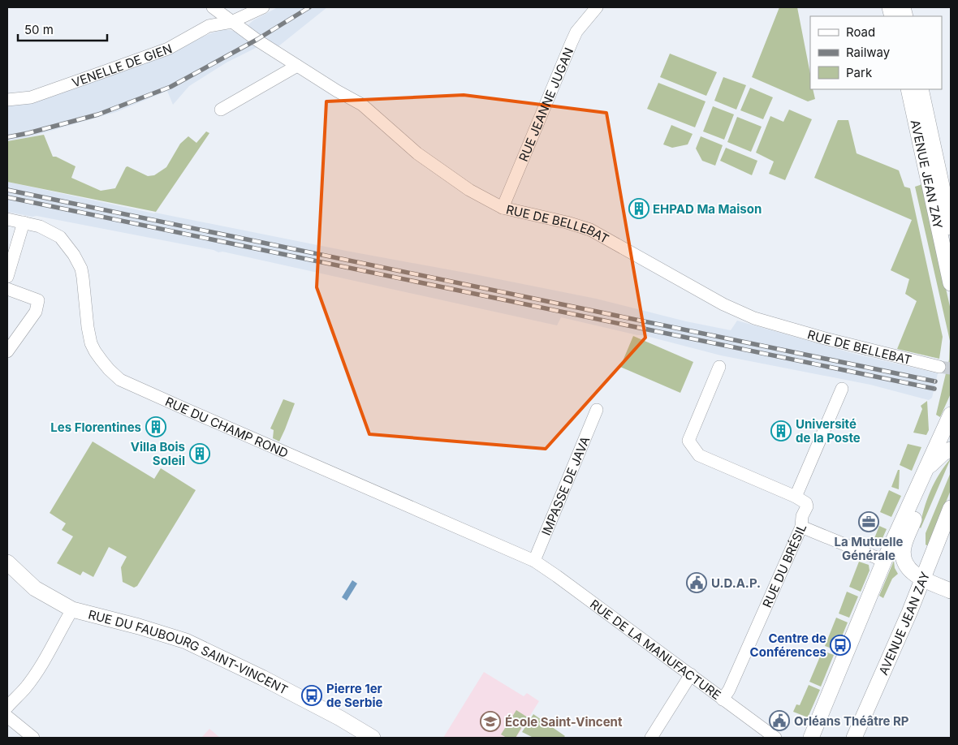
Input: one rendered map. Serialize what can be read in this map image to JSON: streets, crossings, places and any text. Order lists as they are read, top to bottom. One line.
{"streets":{"main road":["AVENUE JEAN ZAY","RUE DU FAUBOURG SAINT-VINCENT"],"street":["VENELLE DE GIEN","RUE JEANNE JUGAN","RUE DE BELLEBAT","RUE DU CHAMP ROND","IMPASSE DE JAVA","RUE DU BRÉSIL","RUE DE LA MANUFACTURE"]},"crossings":[["VENELLE DE GIEN","RUE DE BELLEBAT"],["RUE JEANNE JUGAN","RUE DE BELLEBAT"],["RUE DU CHAMP ROND","IMPASSE DE JAVA"],["RUE DU CHAMP ROND","RUE DE LA MANUFACTURE"],["IMPASSE DE JAVA","RUE DE LA MANUFACTURE"],["RUE DU BRÉSIL","RUE DE LA MANUFACTURE"]],"places":{"building":["EHPAD Ma Maison","Les Florentines","Université de la Poste","Villa Bois Soleil"],"office":["La Mutuelle Générale"],"public building":["U.D.A.P.","Orléans Théâtre RP"],"bus stop":["Centre de Conférences","Pierre 1er de Serbie"],"school or university":["École Saint-Vincent"]},"legend":["Road","Railway","Park"],"scale_bar":"50 m"}
